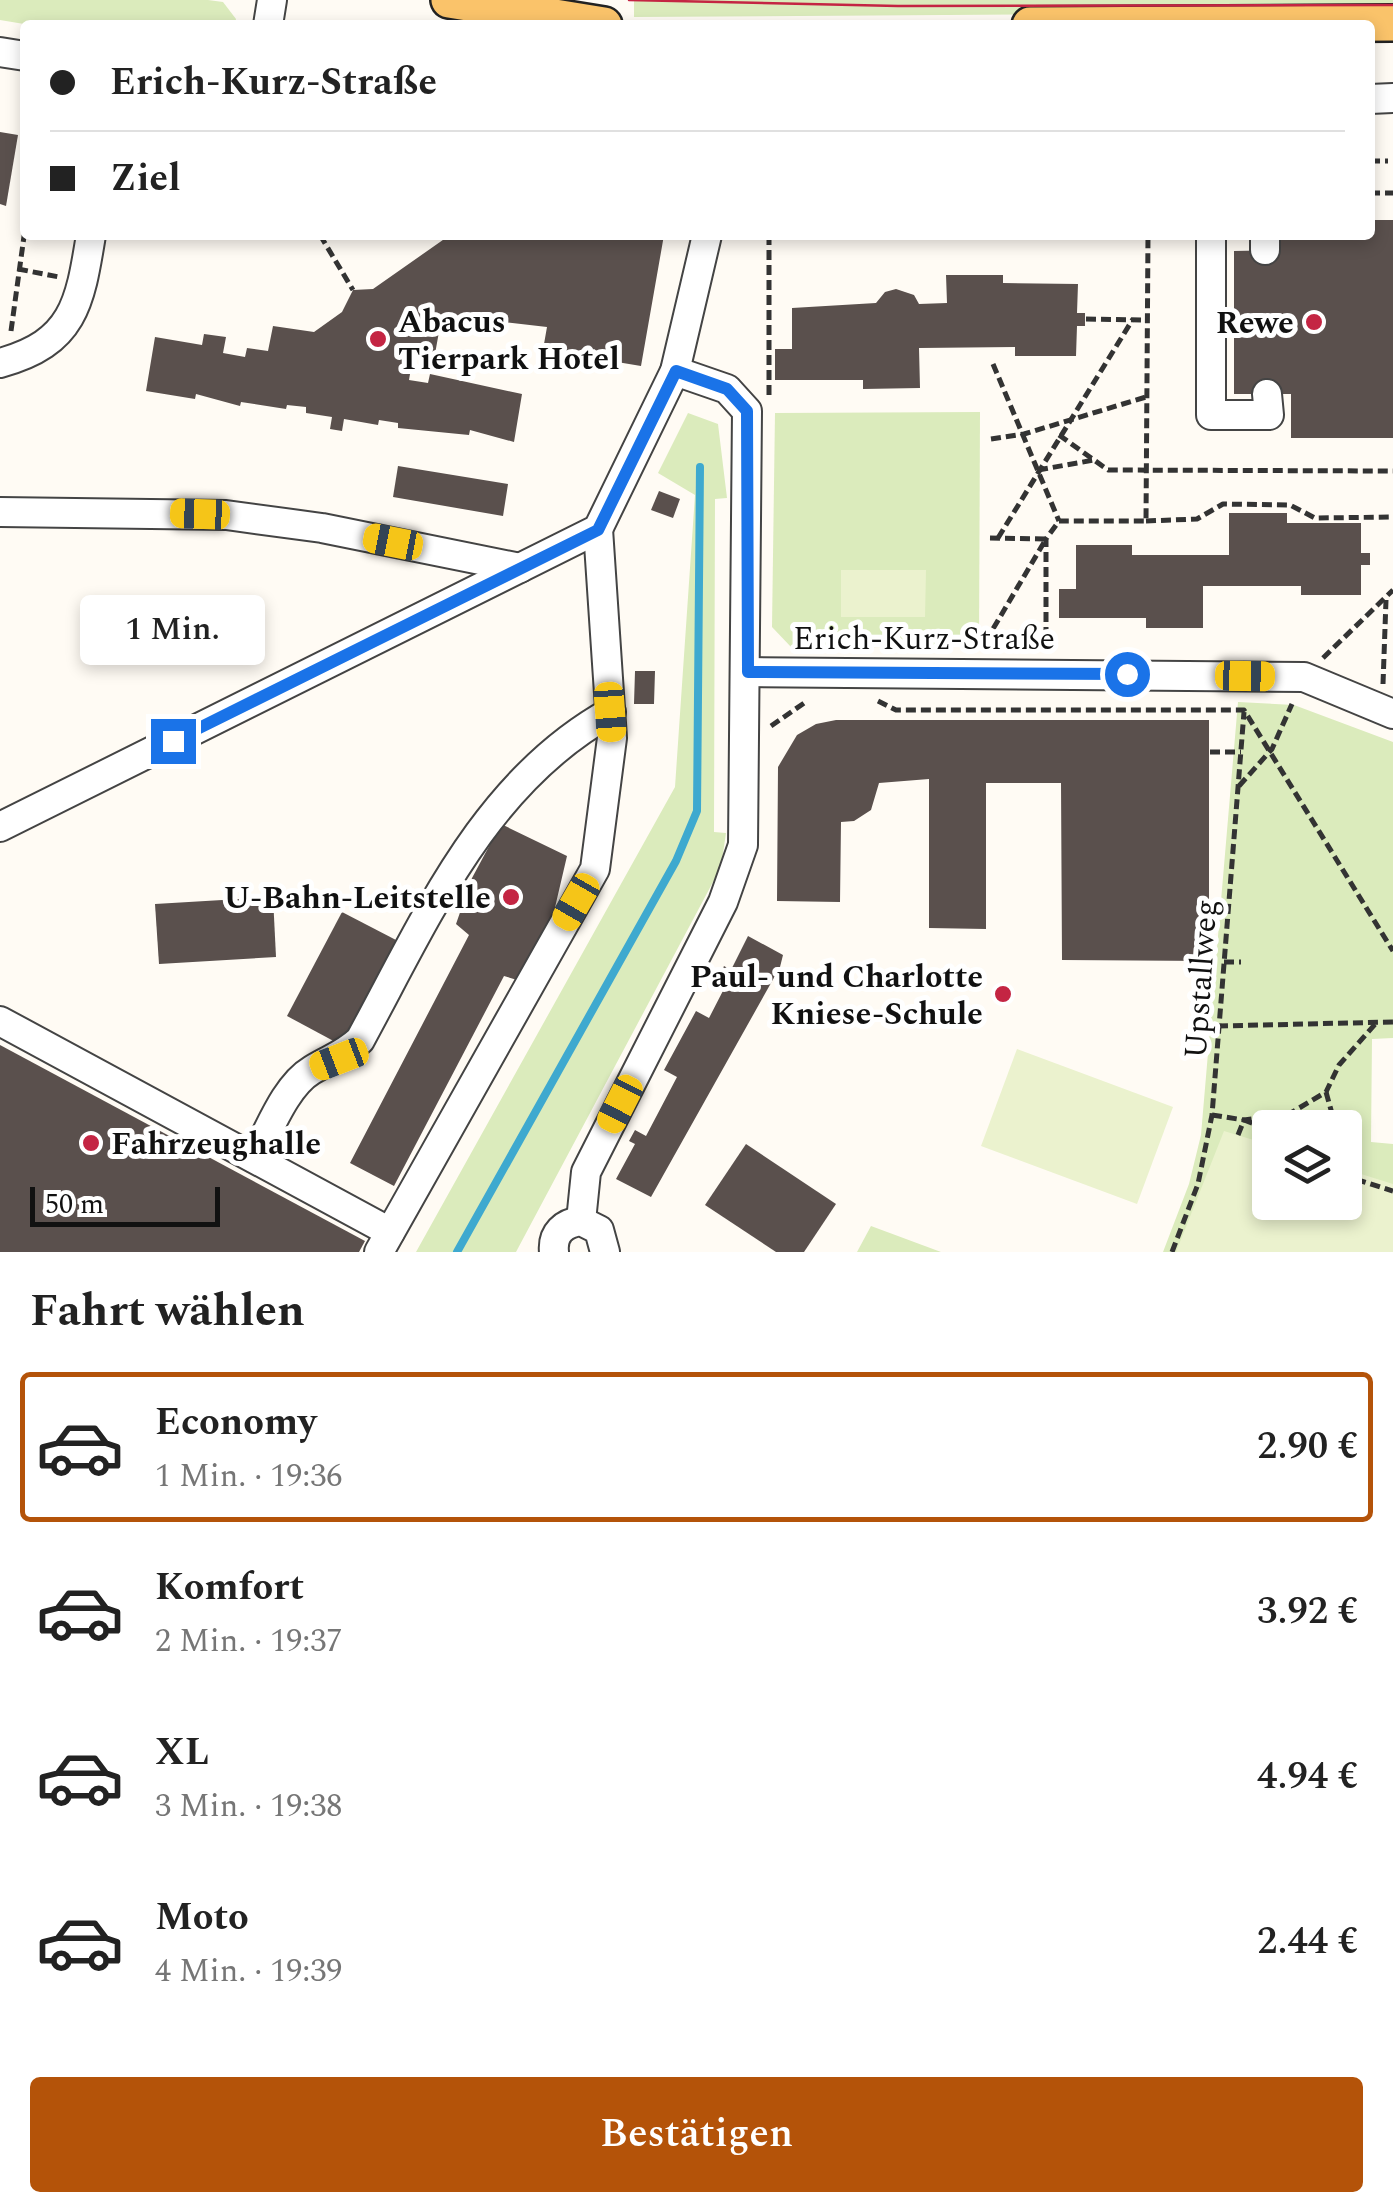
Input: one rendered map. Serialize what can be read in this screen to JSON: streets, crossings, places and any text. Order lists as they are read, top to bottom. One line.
{"streets":{"street":["Erich-Kurz-Straße"],"path":["Upstallweg"]},"places":["Rewe","Abacus Tierpark Hotel","U-Bahn-Leitstelle","Paul- und Charlotte Kniese-Schule","Fahrzeughalle"],"scale_bar":"50 m","page":{"banner":["Erich-Kurz-Straße","Ziel"],"bubble":"1 Min.","scale":"50 m","heading":"Fahrt wählen","list":[{"name":"Economy","note":"1 Min. · 19:36","value":"2.90 €"},{"name":"Komfort","note":"2 Min. · 19:37","value":"3.92 €"},{"name":"XL","note":"3 Min. · 19:38","value":"4.94 €"},{"name":"Moto","note":"4 Min. · 19:39","value":"2.44 €"}],"buttons":"Bestätigen"}}
